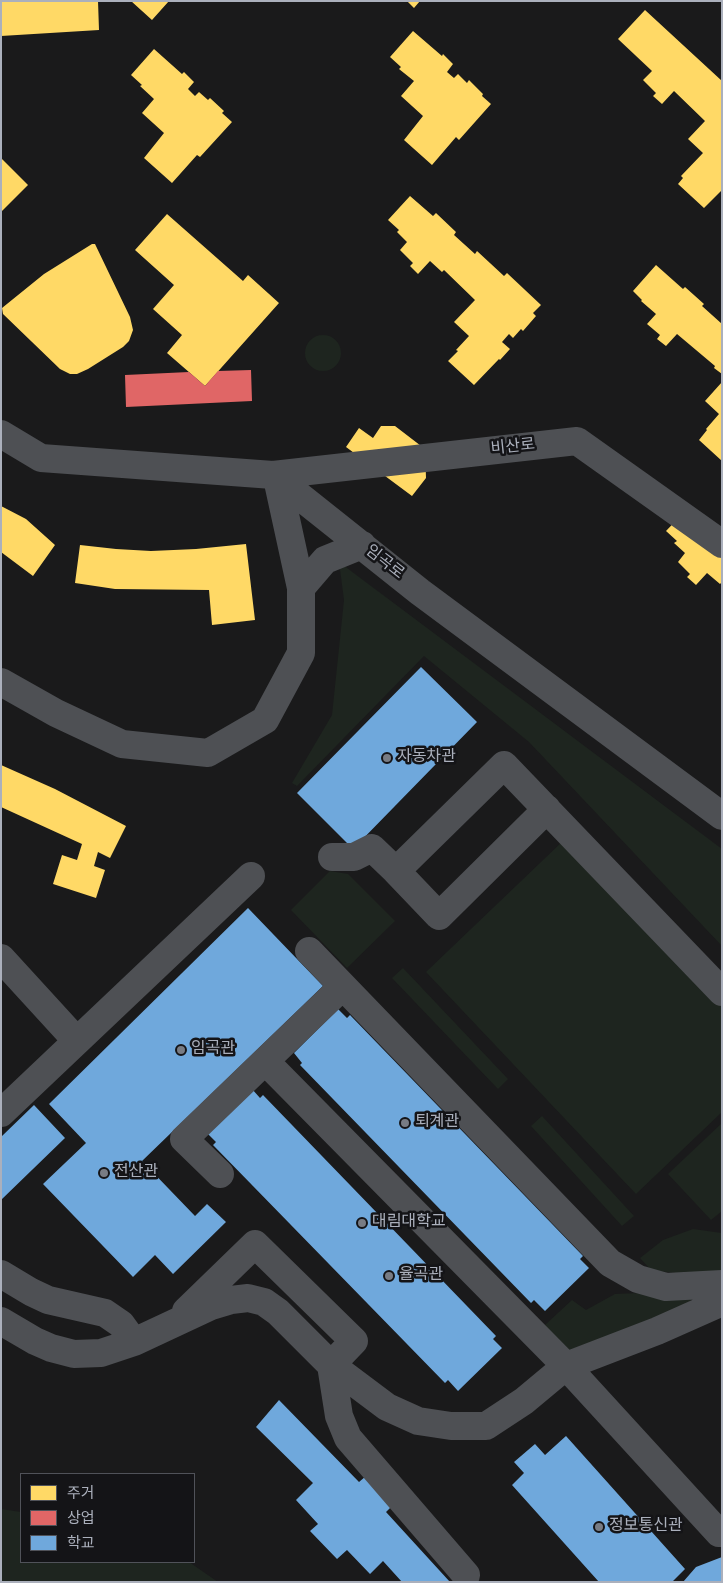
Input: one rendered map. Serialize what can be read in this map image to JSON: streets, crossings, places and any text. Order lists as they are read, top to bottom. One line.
{"streets":{"street":["비산로","임곡로"]},"crossings":[["비산로","임곡로"]],"places":["자동차관","임곡관","퇴계관","전산관","대림대학교","율곡관","정보통신관"],"legend":["주거","상업","학교"]}
